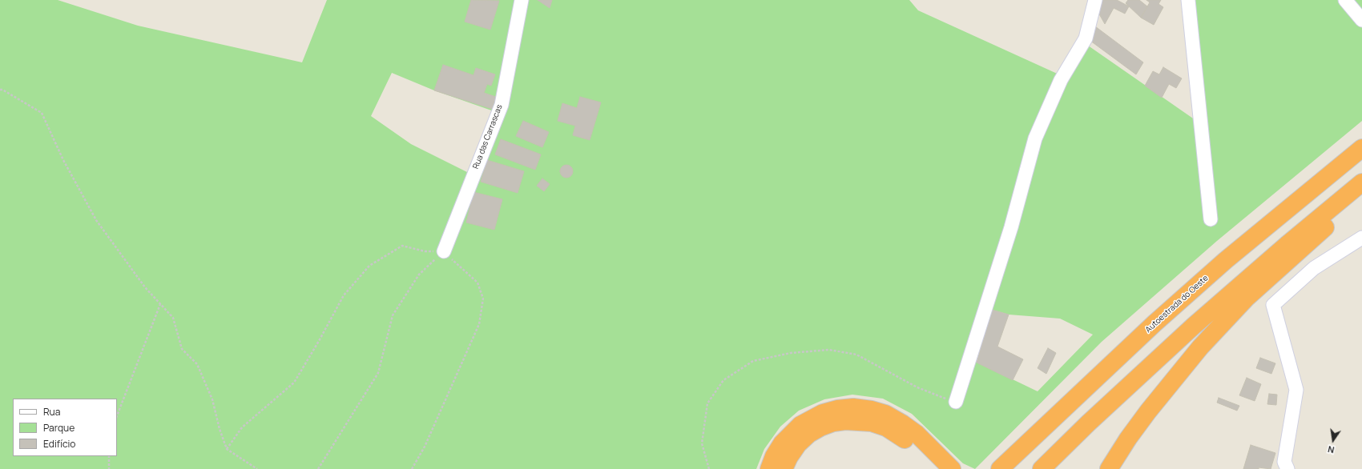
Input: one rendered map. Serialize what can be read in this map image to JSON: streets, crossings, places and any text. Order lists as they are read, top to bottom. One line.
{"streets":{"highway":["Autoestrada do Oeste"],"street":["Rua das Carrascas"]},"legend":["Rua","Parque","Edifício"],"north":"bottom"}
